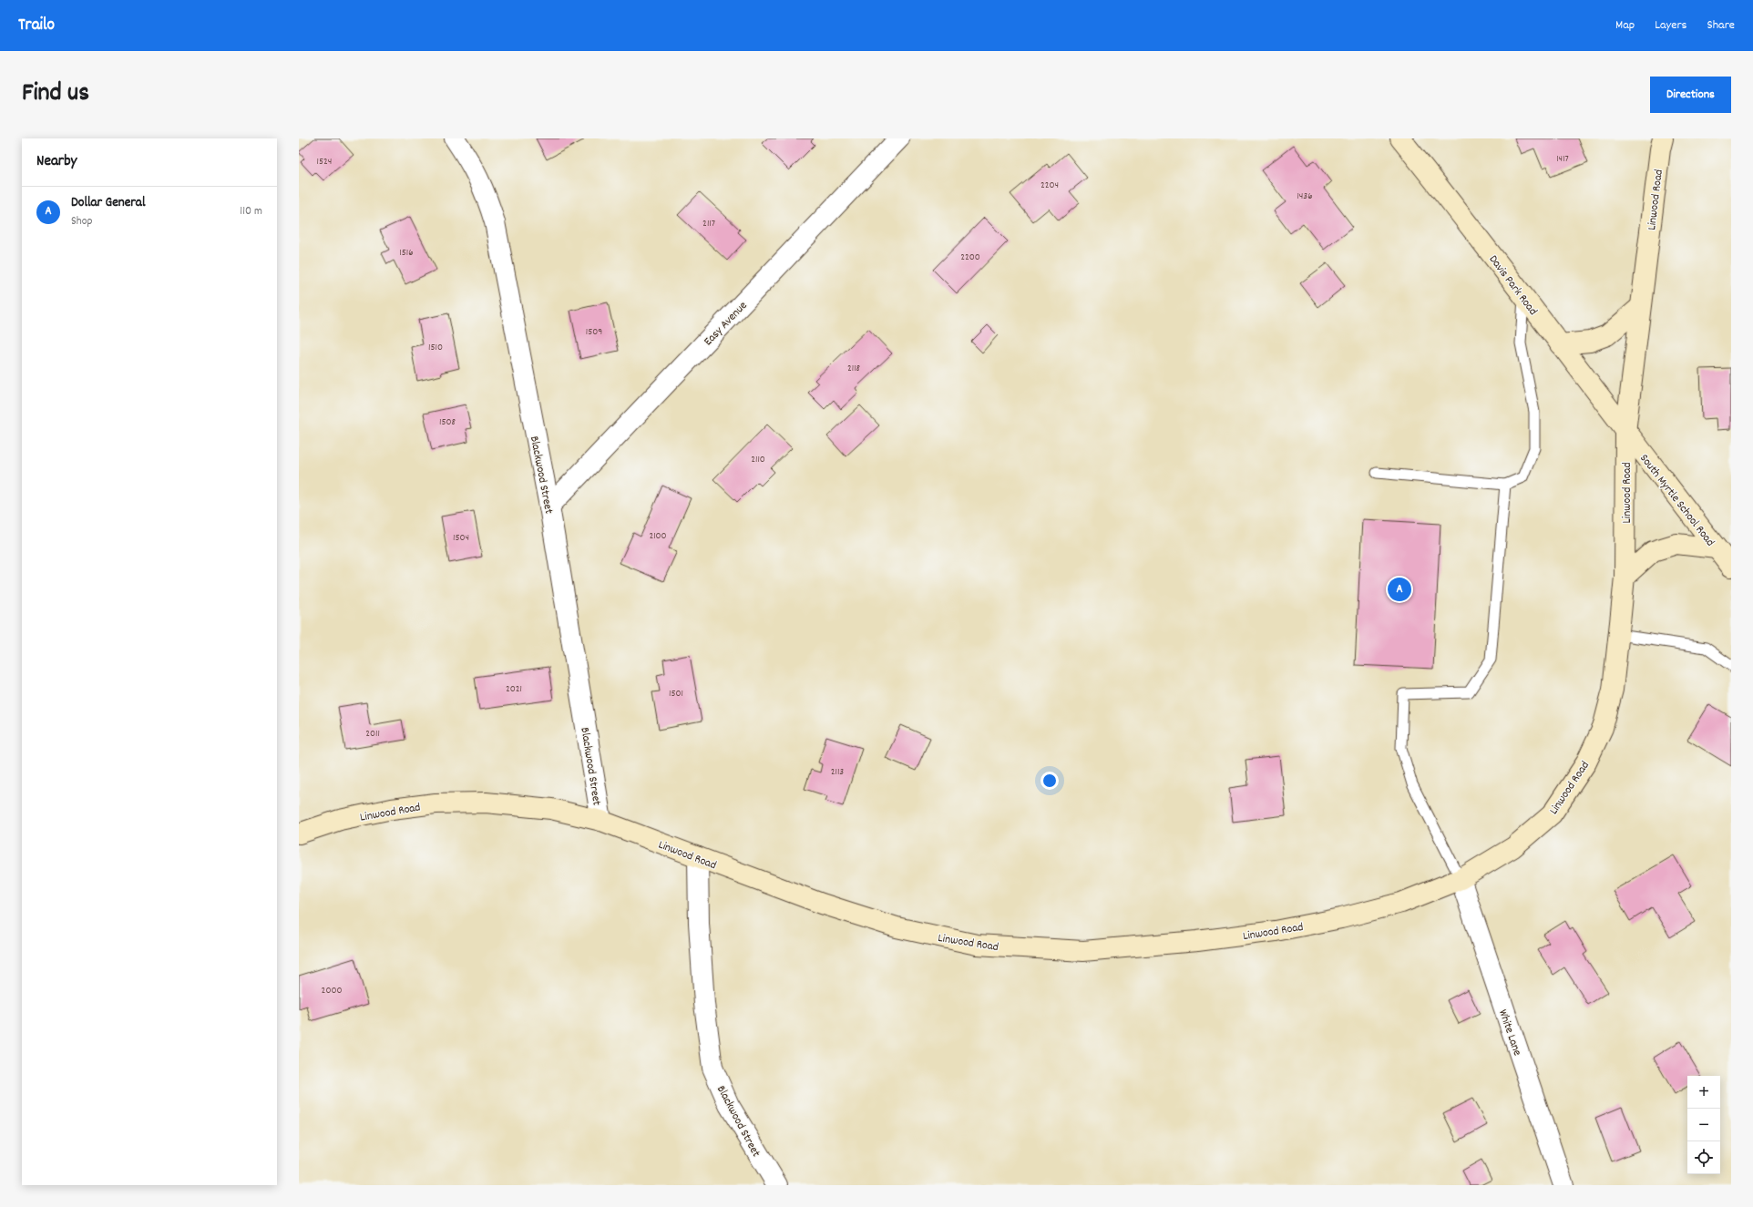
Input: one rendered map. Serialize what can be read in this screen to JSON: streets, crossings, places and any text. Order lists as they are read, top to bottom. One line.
{"streets":{"main road":["Linwood Road","Davis Park Road","South Myrtle School Road"],"street":["Easy Avenue","Blackwood Street","White Lane"]},"crossings":[["Linwood Road","Davis Park Road"],["Linwood Road","Blackwood Street"],["Linwood Road","South Myrtle School Road"],["Linwood Road","White Lane"],["Davis Park Road","South Myrtle School Road"],["Easy Avenue","Blackwood Street"]],"house_numbers":["1417","1524","2204","1436","2117","1516","2200","1509","1510","2118","1508","2110","2100","1504","2021","1501","2011","2113","2000"],"page":{"header":"Trailo","nav":["Map","Layers","Share"],"title":"Find us","buttons":"Directions","heading":"Nearby","list":[{"mark":"A","name":"Dollar General","note":"Shop","value":"110 m"}],"pins":"A","map_buttons":["+","−"]}}
